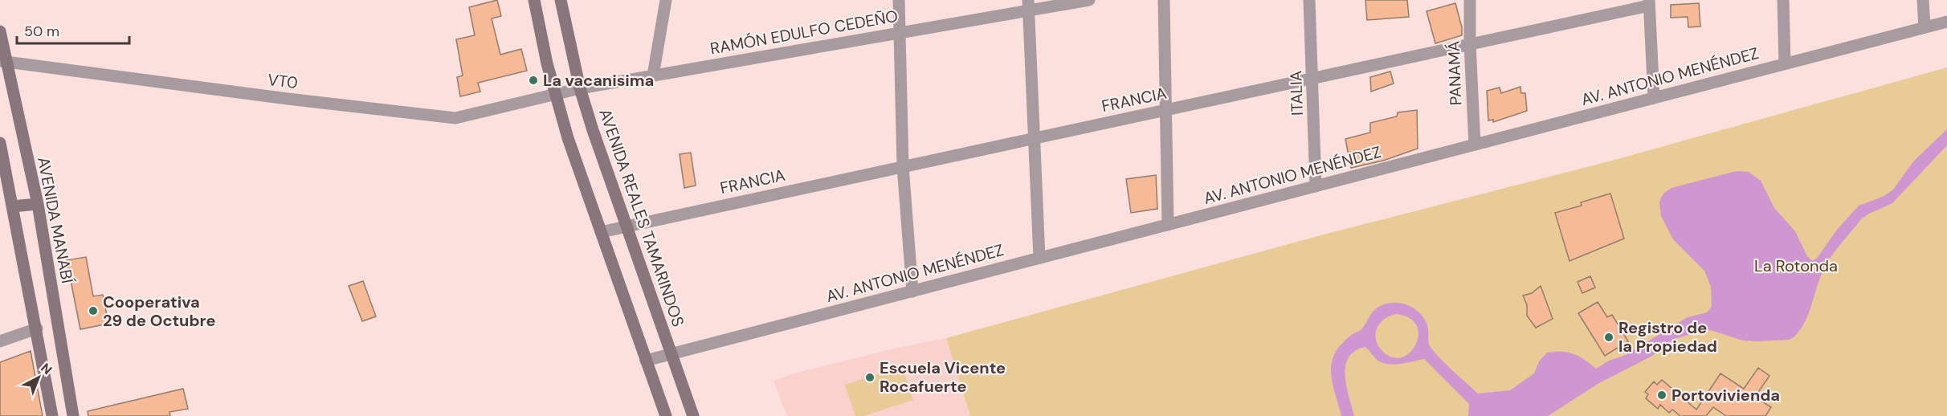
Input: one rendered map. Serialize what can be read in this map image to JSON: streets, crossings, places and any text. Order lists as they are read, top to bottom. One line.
{"streets":{"main road":["AVENIDA REALES TAMARINDOS","AVENIDA MANABÍ"],"street":["RAMÓN EDULFO CEDEÑO","PANAMÁ","AV. ANTONIO MENÉNDEZ","VT0","ITALIA","FRANCIA"]},"crossings":[["RAMÓN EDULFO CEDEÑO","VT0"],["RAMÓN EDULFO CEDEÑO","AVENIDA REALES TAMARINDOS"],["PANAMÁ","AV. ANTONIO MENÉNDEZ"],["PANAMÁ","FRANCIA"],["AV. ANTONIO MENÉNDEZ","ITALIA"],["AV. ANTONIO MENÉNDEZ","AVENIDA REALES TAMARINDOS"],["VT0","AVENIDA MANABÍ"],["ITALIA","FRANCIA"],["FRANCIA","AVENIDA REALES TAMARINDOS"]],"parks":["La Rotonda"],"places":["La vacanisima","Cooperativa 29 de Octubre","Registro de la Propiedad","Escuela Vicente Rocafuerte","Portovivienda"],"scale_bar":"50 m","north":"top right"}
